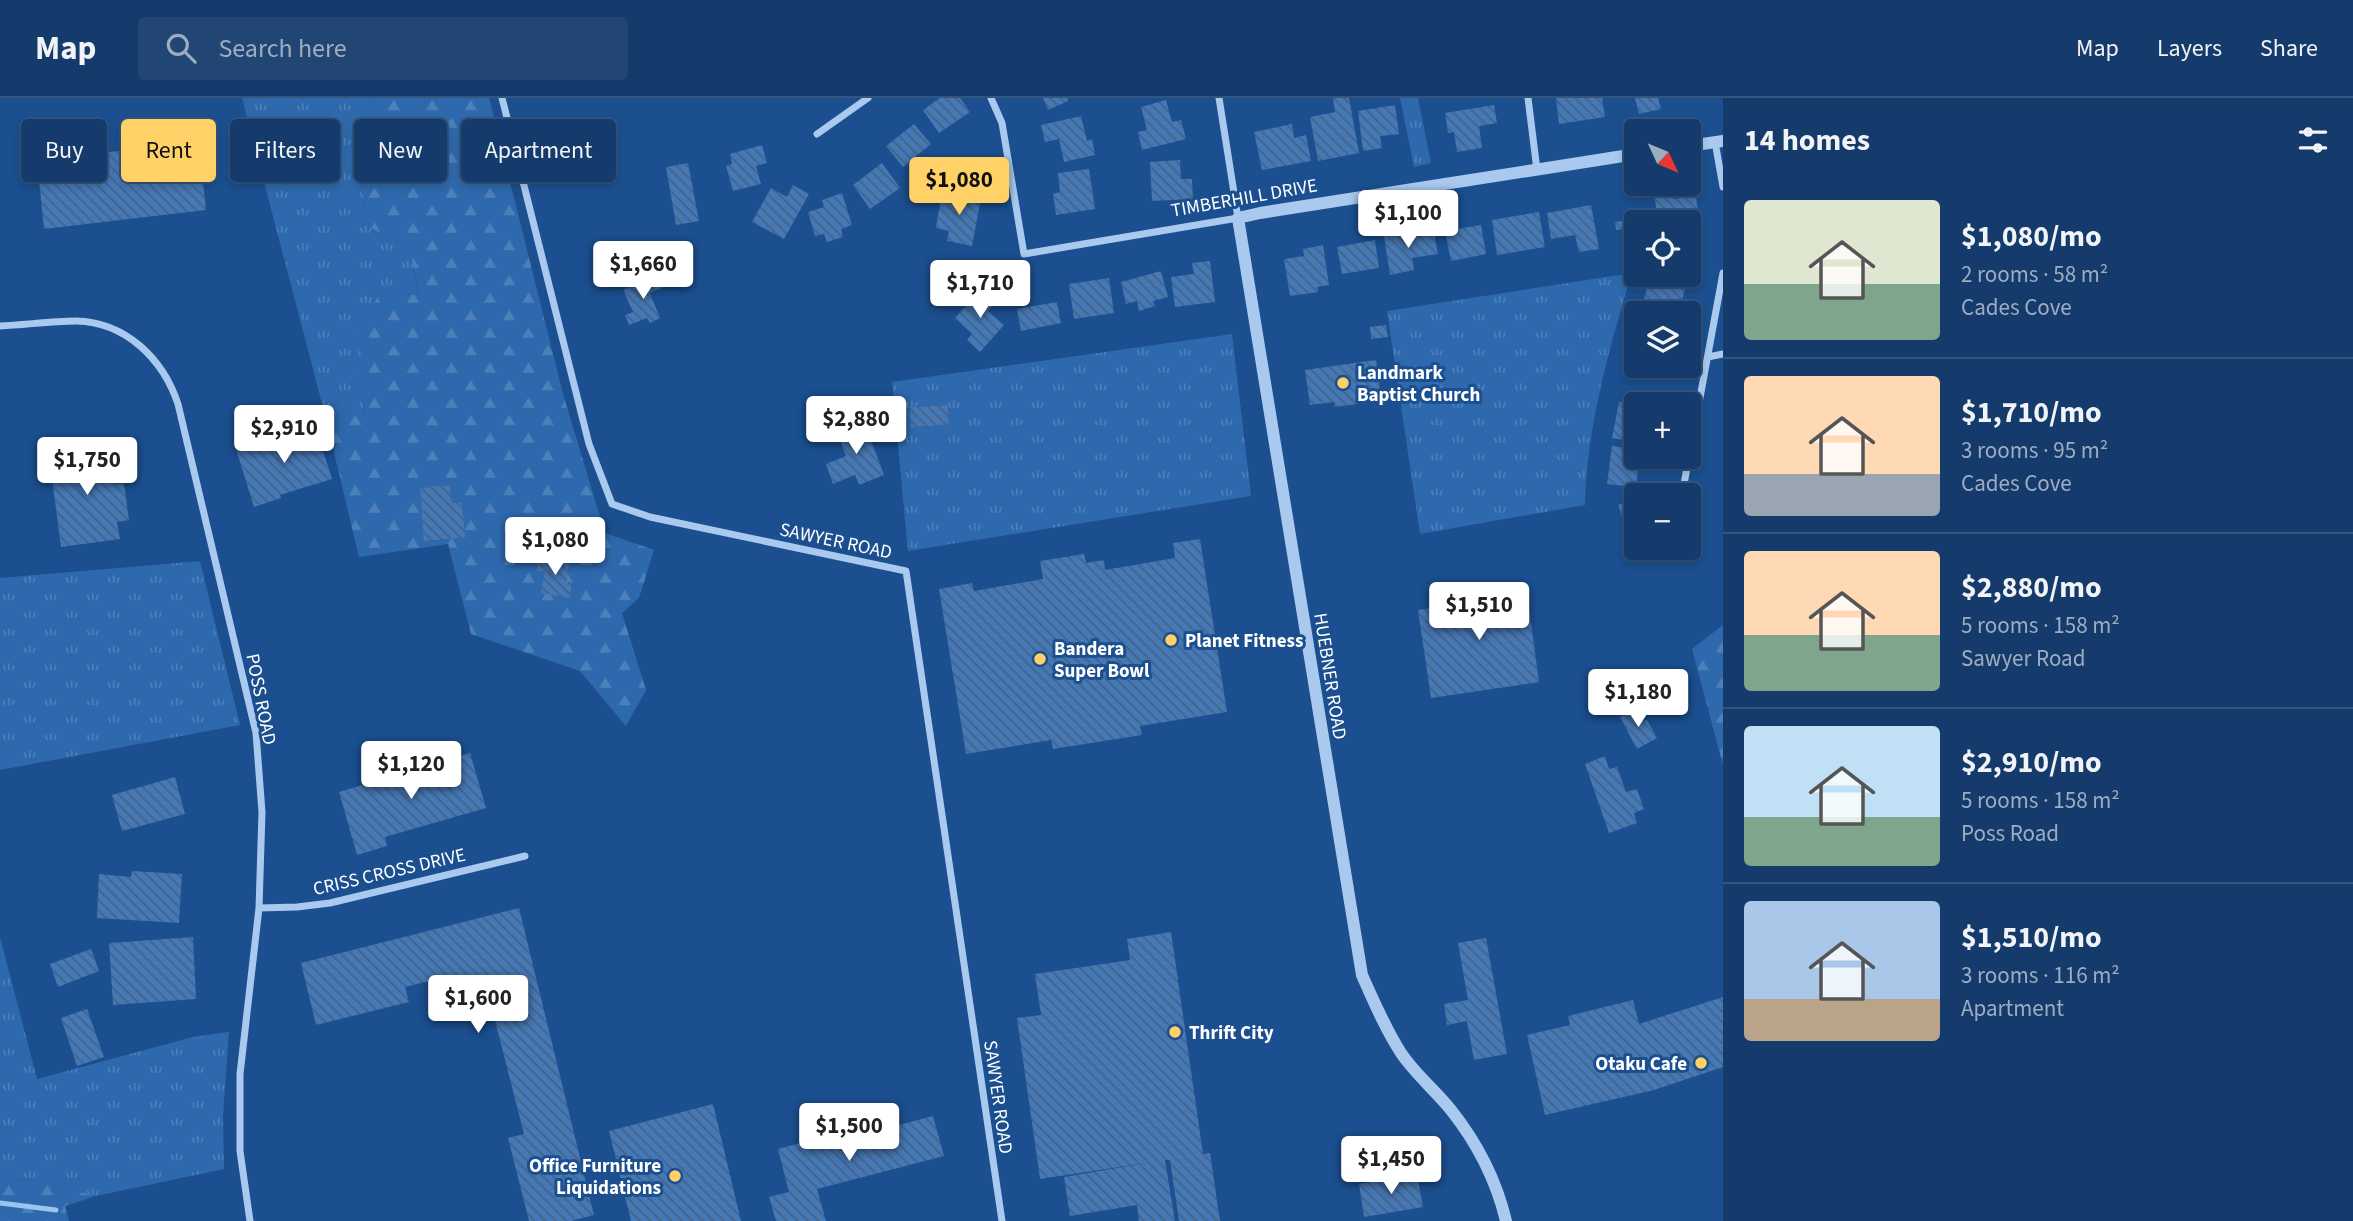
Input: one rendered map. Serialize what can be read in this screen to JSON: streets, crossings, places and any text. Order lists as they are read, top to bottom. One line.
{"streets":{"street":["TIMBERHILL DRIVE","SAWYER ROAD","HUEBNER ROAD","POSS ROAD","CRISS CROSS DRIVE"]},"crossings":[["TIMBERHILL DRIVE","HUEBNER ROAD"],["POSS ROAD","CRISS CROSS DRIVE"]],"places":["Landmark Baptist Church","Planet Fitness","Bandera Super Bowl","Thrift City","Otaku Cafe","Office Furniture Liquidations"],"north":"bottom right","page":{"header":"Map","search":"Search here","nav":["Map","Layers","Share"],"heading":"14 homes","map_buttons":["+","−"],"chip":["Buy","Rent","Filters","New","Apartment"],"price":["$1,080","$1,100","$1,660","$1,710","$2,880","$2,910","$1,750","$1,080","$1,510","$1,180","$1,120","$1,600","$1,500","$1,450"],"list":[{"name":"$1,080/mo","note":"2 rooms · 58 m² · Cades Cove"},{"name":"$1,710/mo","note":"3 rooms · 95 m² · Cades Cove"},{"name":"$2,880/mo","note":"5 rooms · 158 m² · Sawyer Road"},{"name":"$2,910/mo","note":"5 rooms · 158 m² · Poss Road"},{"name":"$1,510/mo","note":"3 rooms · 116 m² · Apartment"}]}}
